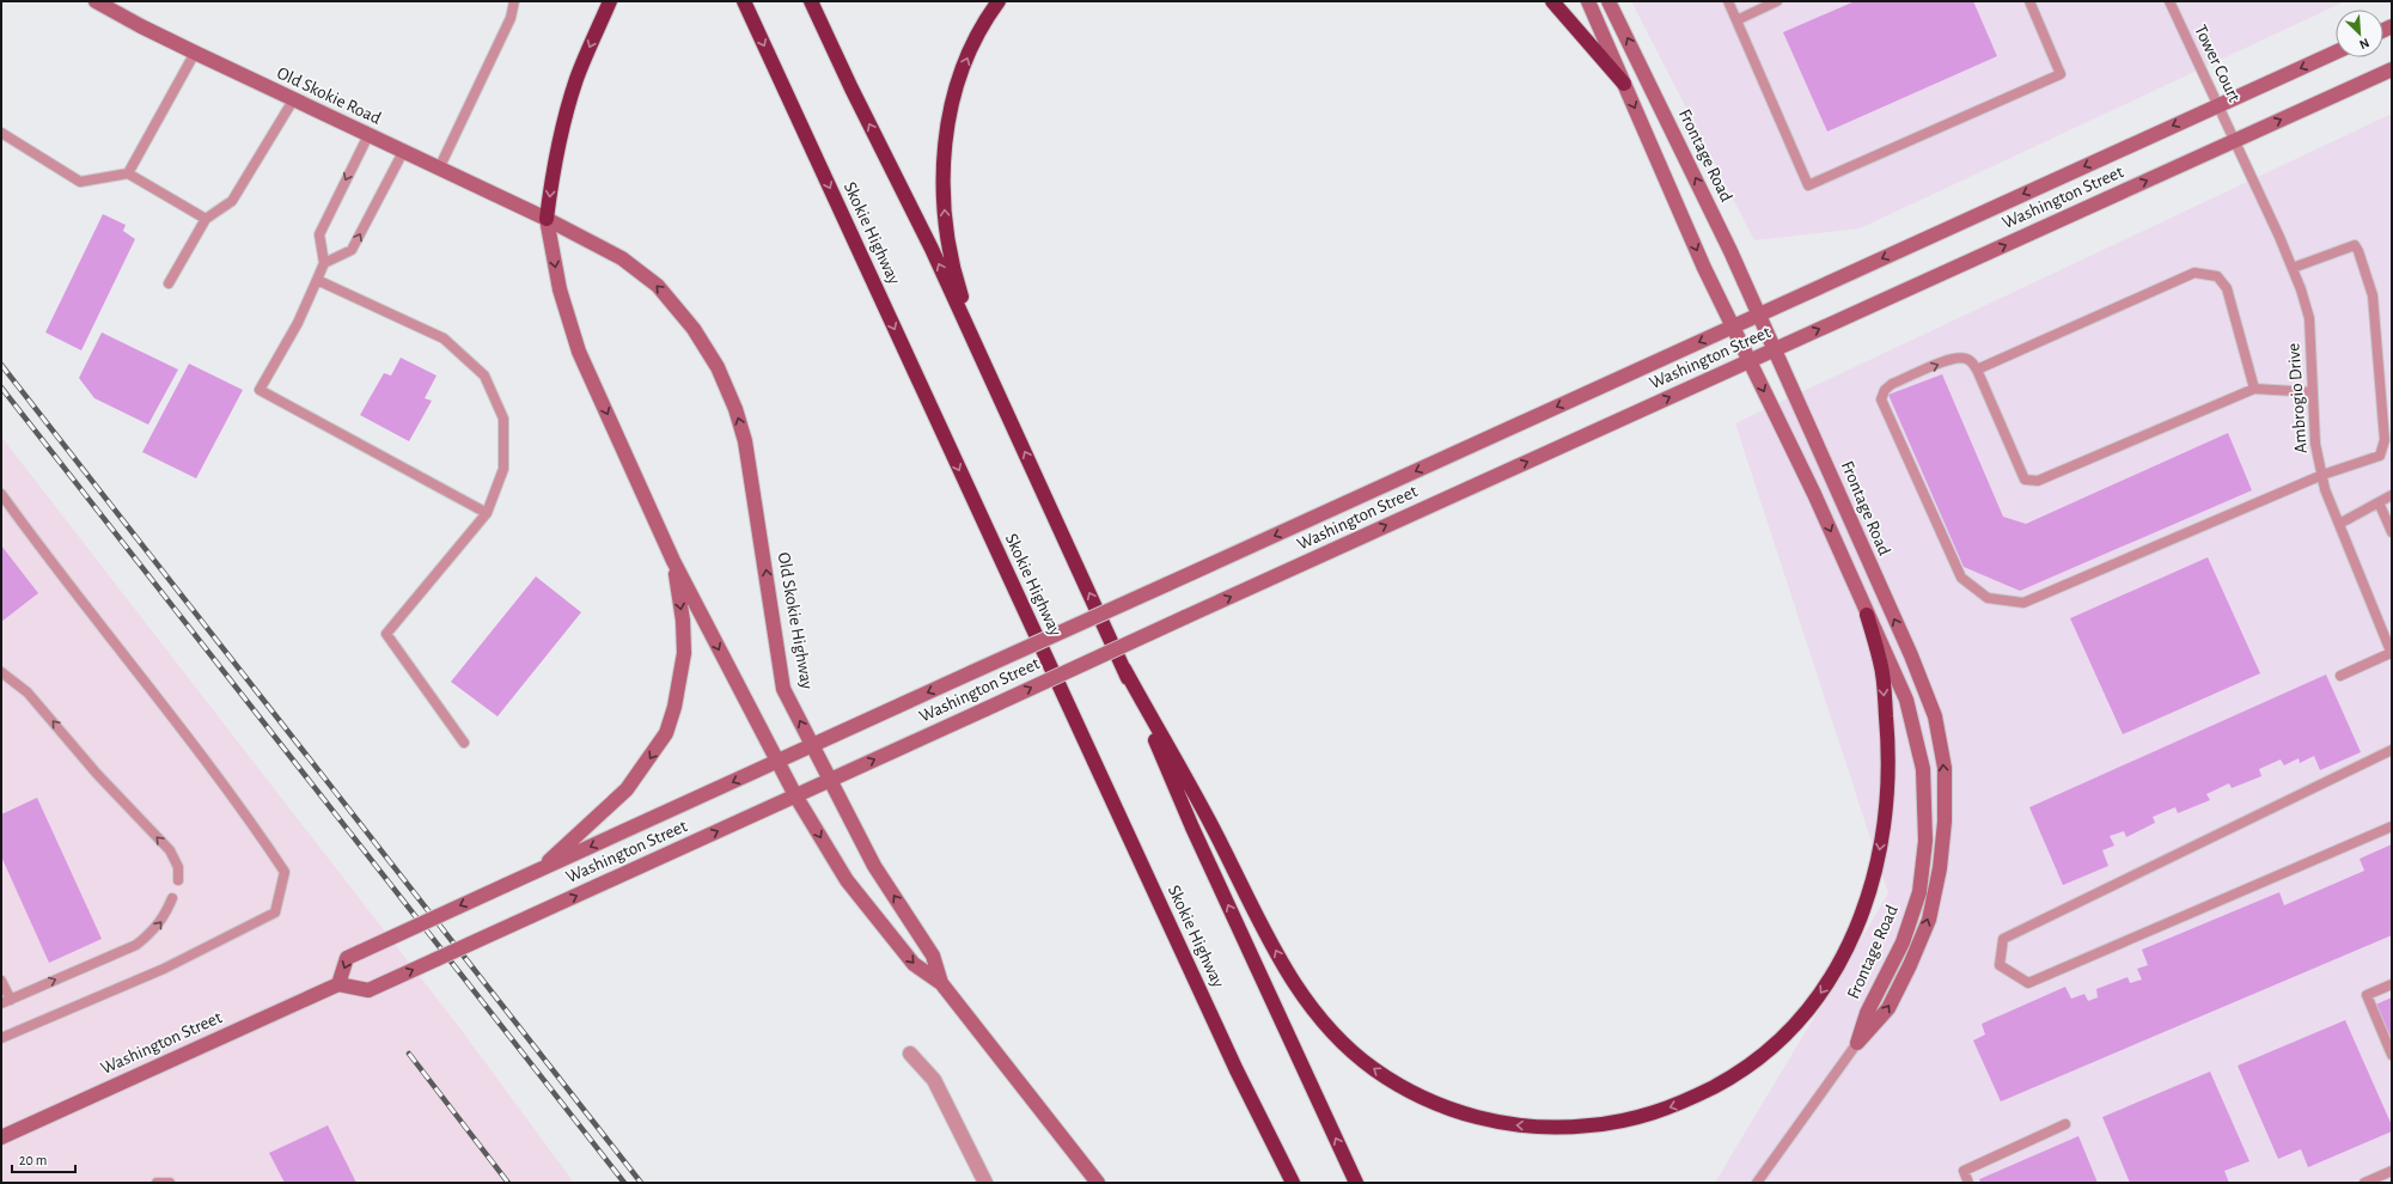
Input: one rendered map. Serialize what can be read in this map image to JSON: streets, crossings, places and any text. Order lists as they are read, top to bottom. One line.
{"streets":{"highway":["Skokie Highway"],"main road":["Old Skokie Road","Frontage Road","Washington Street","Old Skokie Highway"],"lane":["Tower Court","Ambrogio Drive"]},"crossings":[["Tower Court","Washington Street"],["Tower Court","Ambrogio Drive"],["Old Skokie Road","Old Skokie Highway"],["Frontage Road","Washington Street"],["Washington Street","Ambrogio Drive"],["Washington Street","Old Skokie Highway"]],"scale_bar":"20 m","north":"bottom right"}
